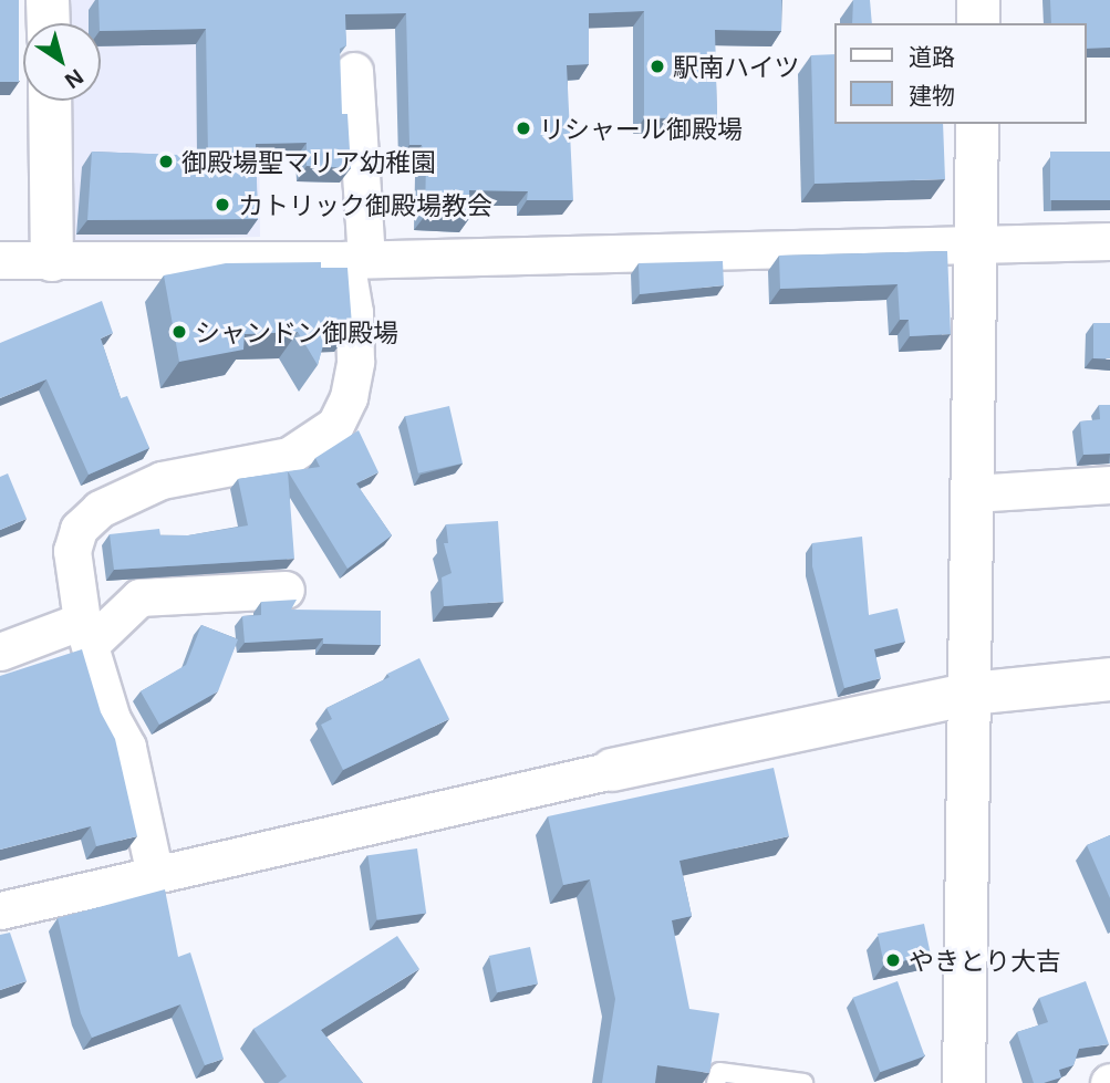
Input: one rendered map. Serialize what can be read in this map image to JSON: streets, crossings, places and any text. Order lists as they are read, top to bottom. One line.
{"places":["駅南ハイツ","リシャール御殿場","御殿場聖マリア幼稚園","カトリック御殿場教会","シャンドン御殿場","やきとり大吉"],"legend":["道路","建物"],"north":"bottom right"}
